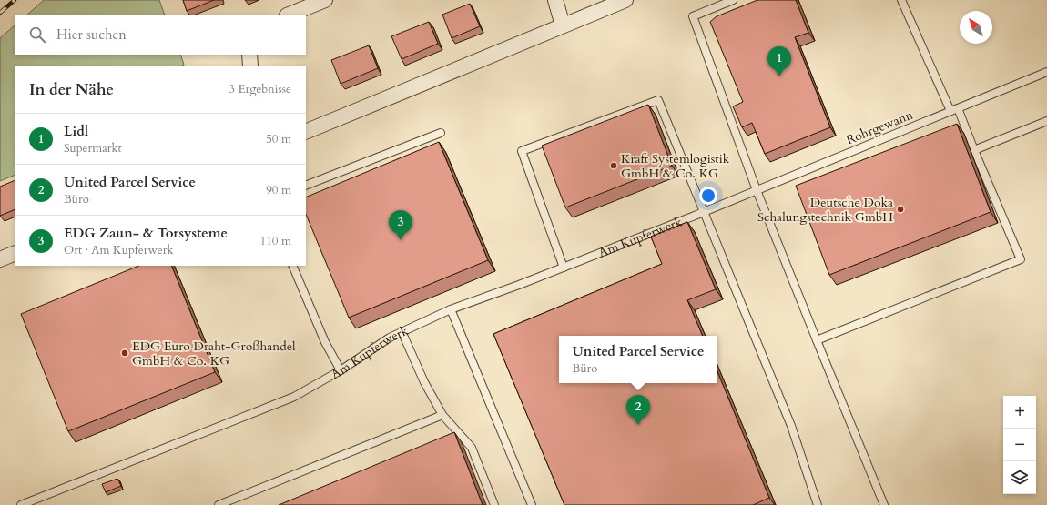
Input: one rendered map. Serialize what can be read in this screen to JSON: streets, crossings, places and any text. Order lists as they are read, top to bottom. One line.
{"streets":{"lane":["Rohrgewann","Am Kupferwerk"]},"crossings":[["Rohrgewann","Am Kupferwerk"]],"places":["Kraft Systemlogistik GmbH & Co. KG","Deutsche Doka Schalungstechnik GmbH","EDG Euro Draht-Großhandel GmbH & Co. KG"],"north":"top left","page":{"search":"Hier suchen","pins":["1","3","2"],"heading":["In der Nähe","3 Ergebnisse"],"list":[{"mark":"1","name":"Lidl","note":"Supermarkt","value":"50 m"},{"mark":"2","name":"United Parcel Service","note":"Büro","value":"90 m"},{"mark":"3","name":"EDG Zaun- & Torsysteme","note":"Ort · Am Kupferwerk","value":"110 m"}],"popup":["United Parcel Service","Büro"],"map_buttons":["+","−"]}}
